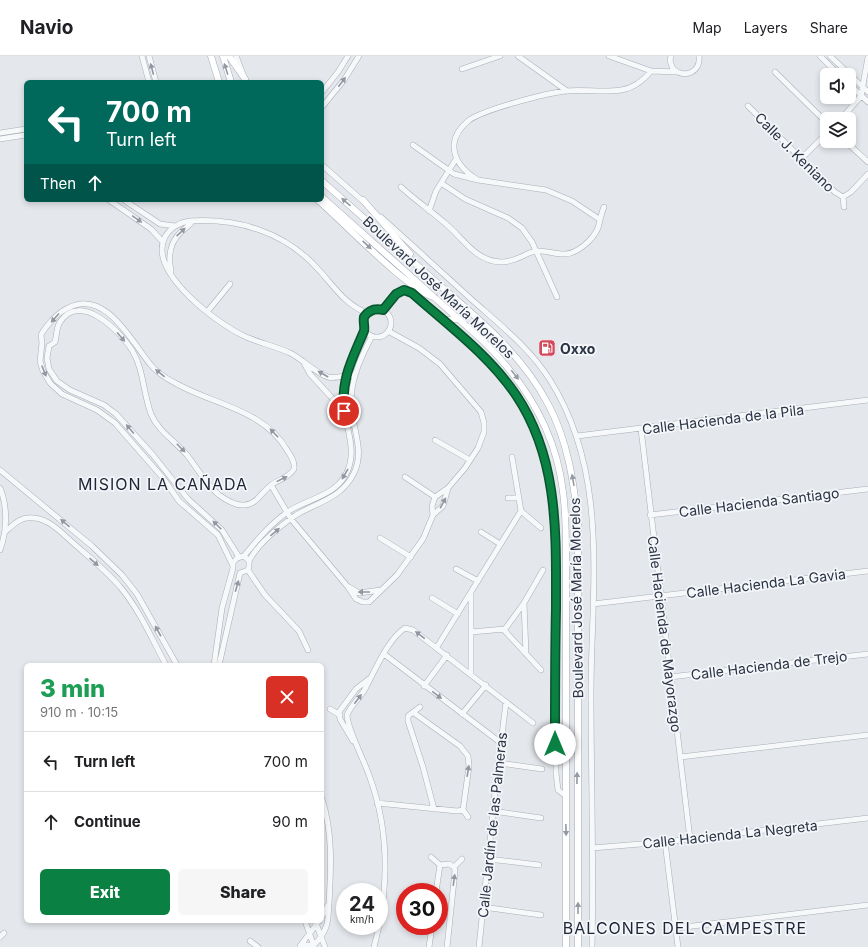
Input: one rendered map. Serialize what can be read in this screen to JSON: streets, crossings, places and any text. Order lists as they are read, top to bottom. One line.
{"streets":{"main road":["Boulevard José María Morelos"],"street":["Calle J. Keniano","Calle Hacienda de la Pila","Calle Hacienda Santiago","Calle Hacienda La Gavia","Calle Hacienda de Mayorazgo","Calle Hacienda de Trejo","Calle Jardín de las Palmeras","Calle Hacienda La Negreta"]},"crossings":[["Calle Hacienda de la Pila","Calle Hacienda de Mayorazgo"],["Calle Hacienda Santiago","Calle Hacienda de Mayorazgo"],["Calle Hacienda La Gavia","Calle Hacienda de Mayorazgo"],["Calle Hacienda de Mayorazgo","Calle Hacienda de Trejo"],["Calle Hacienda de Mayorazgo","Calle Hacienda La Negreta"]],"districts":["MISION LA CAÑADA","BALCONES DEL CAMPESTRE"],"places":{"fuel station":["Oxxo"]},"page":{"header":"Navio","nav":["Map","Layers","Share"],"turn":["700 m","Turn left"],"then":"Then","heading":["3 min","910 m · 10:15"],"list":[{"name":"Turn left","value":"700 m"},{"name":"Continue","value":"90 m"}],"buttons":["Exit","Share"],"speed":"24 km/h","limit":"30"}}
